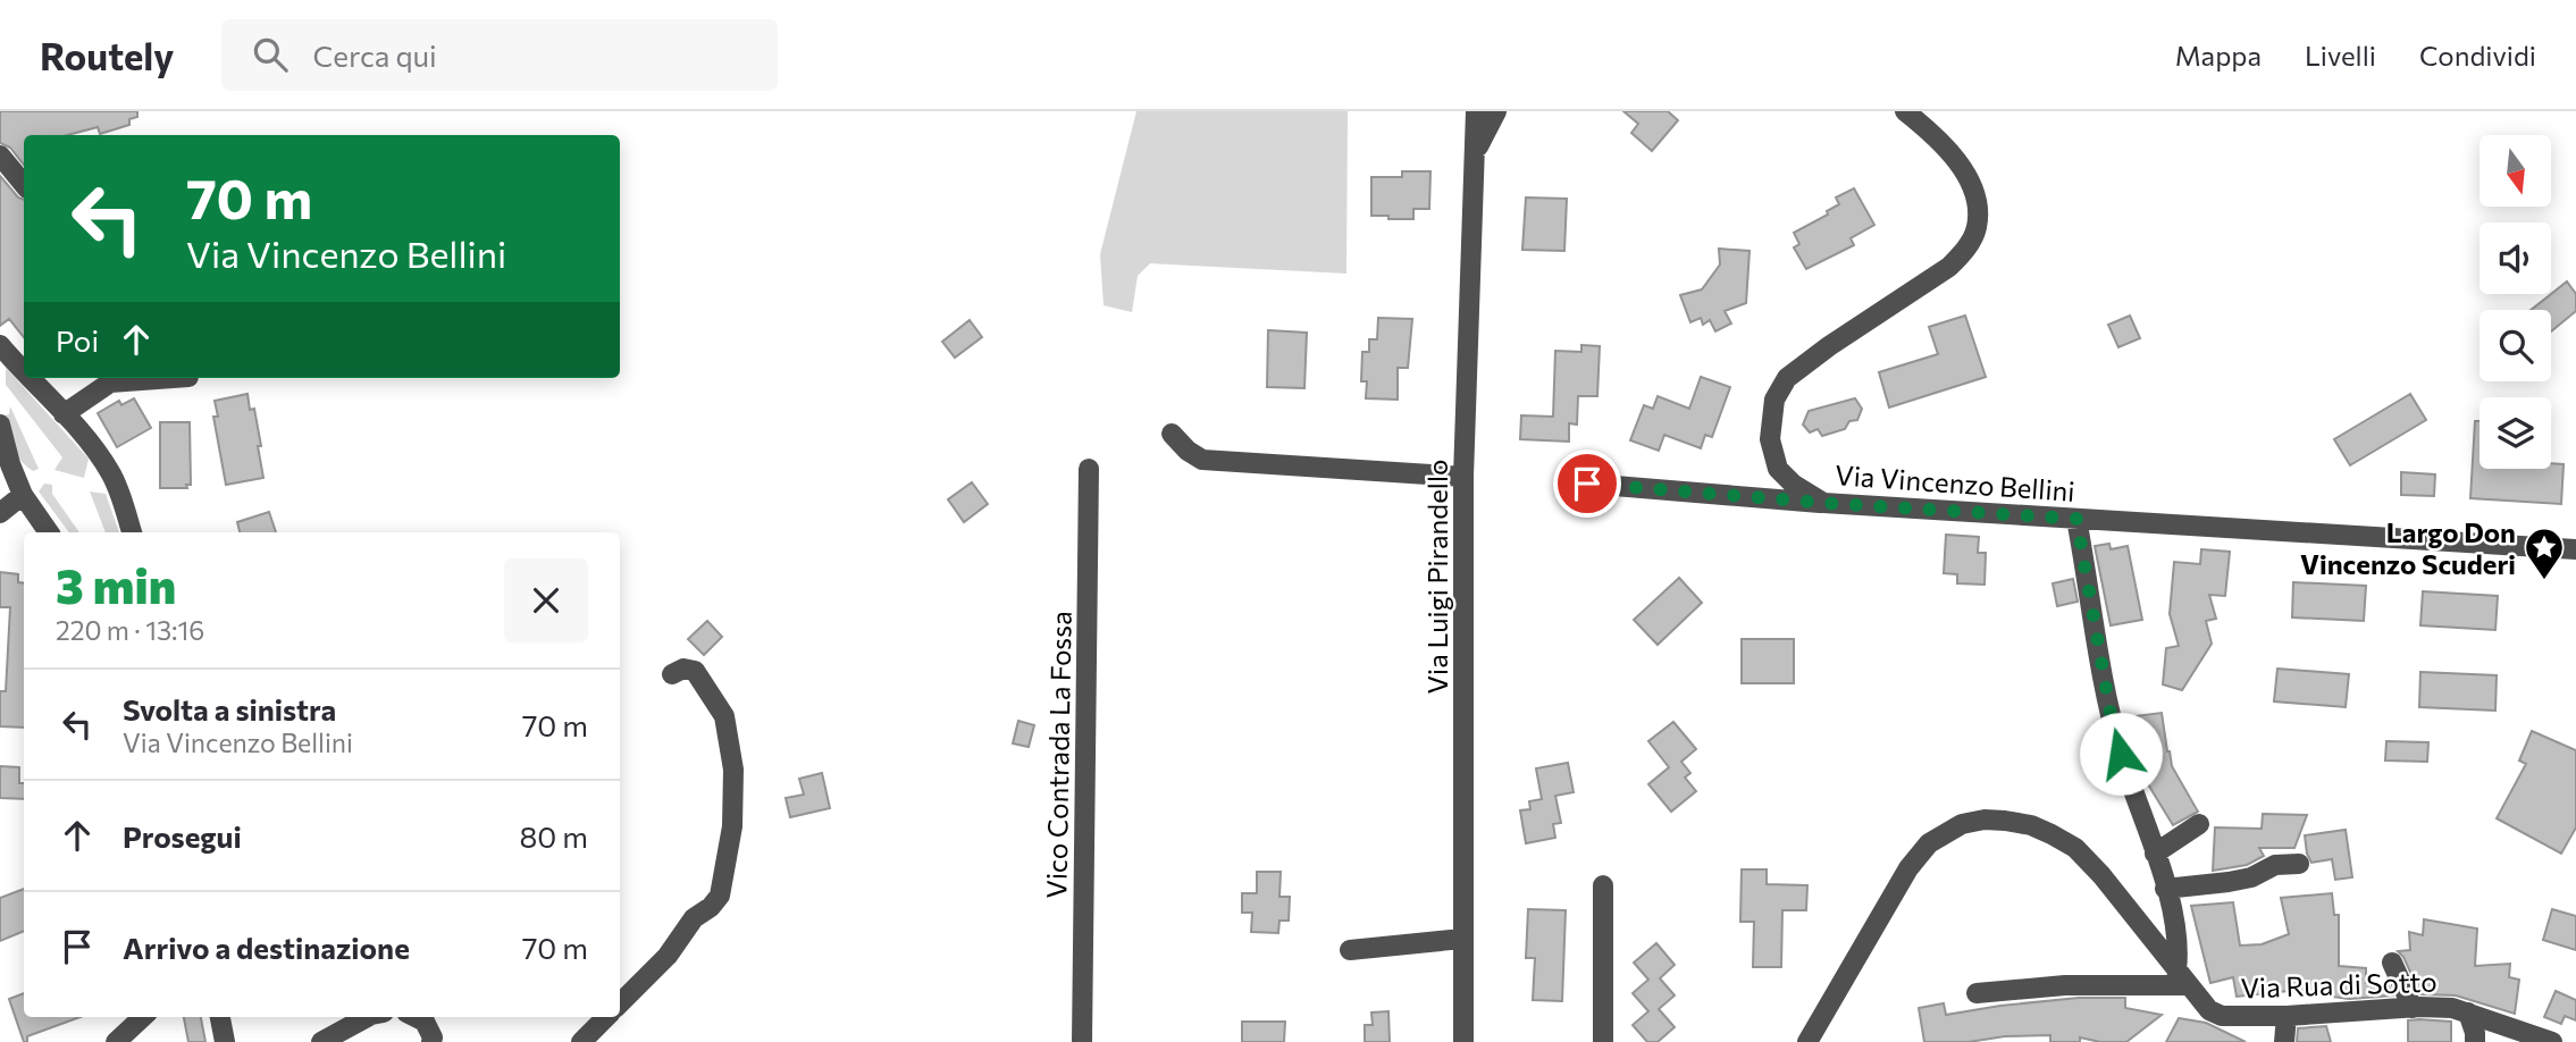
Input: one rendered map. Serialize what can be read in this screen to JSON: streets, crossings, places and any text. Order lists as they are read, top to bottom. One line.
{"streets":{"street":["Via Vincenzo Bellini","Via Luigi Pirandello","Vico Contrada La Fossa","Via Rua di Sotto"]},"places":{"place":["Largo Don Vincenzo Scuderi"]},"north":"bottom","page":{"header":"Routely","search":"Cerca qui","nav":["Mappa","Livelli","Condividi"],"turn":["70 m","Via Vincenzo Bellini"],"then":"Poi","heading":["3 min","220 m · 13:16"],"list":[{"name":"Svolta a sinistra","note":"Via Vincenzo Bellini","value":"70 m"},{"name":"Prosegui","value":"80 m"},{"name":"Arrivo a destinazione","value":"70 m"}]}}
